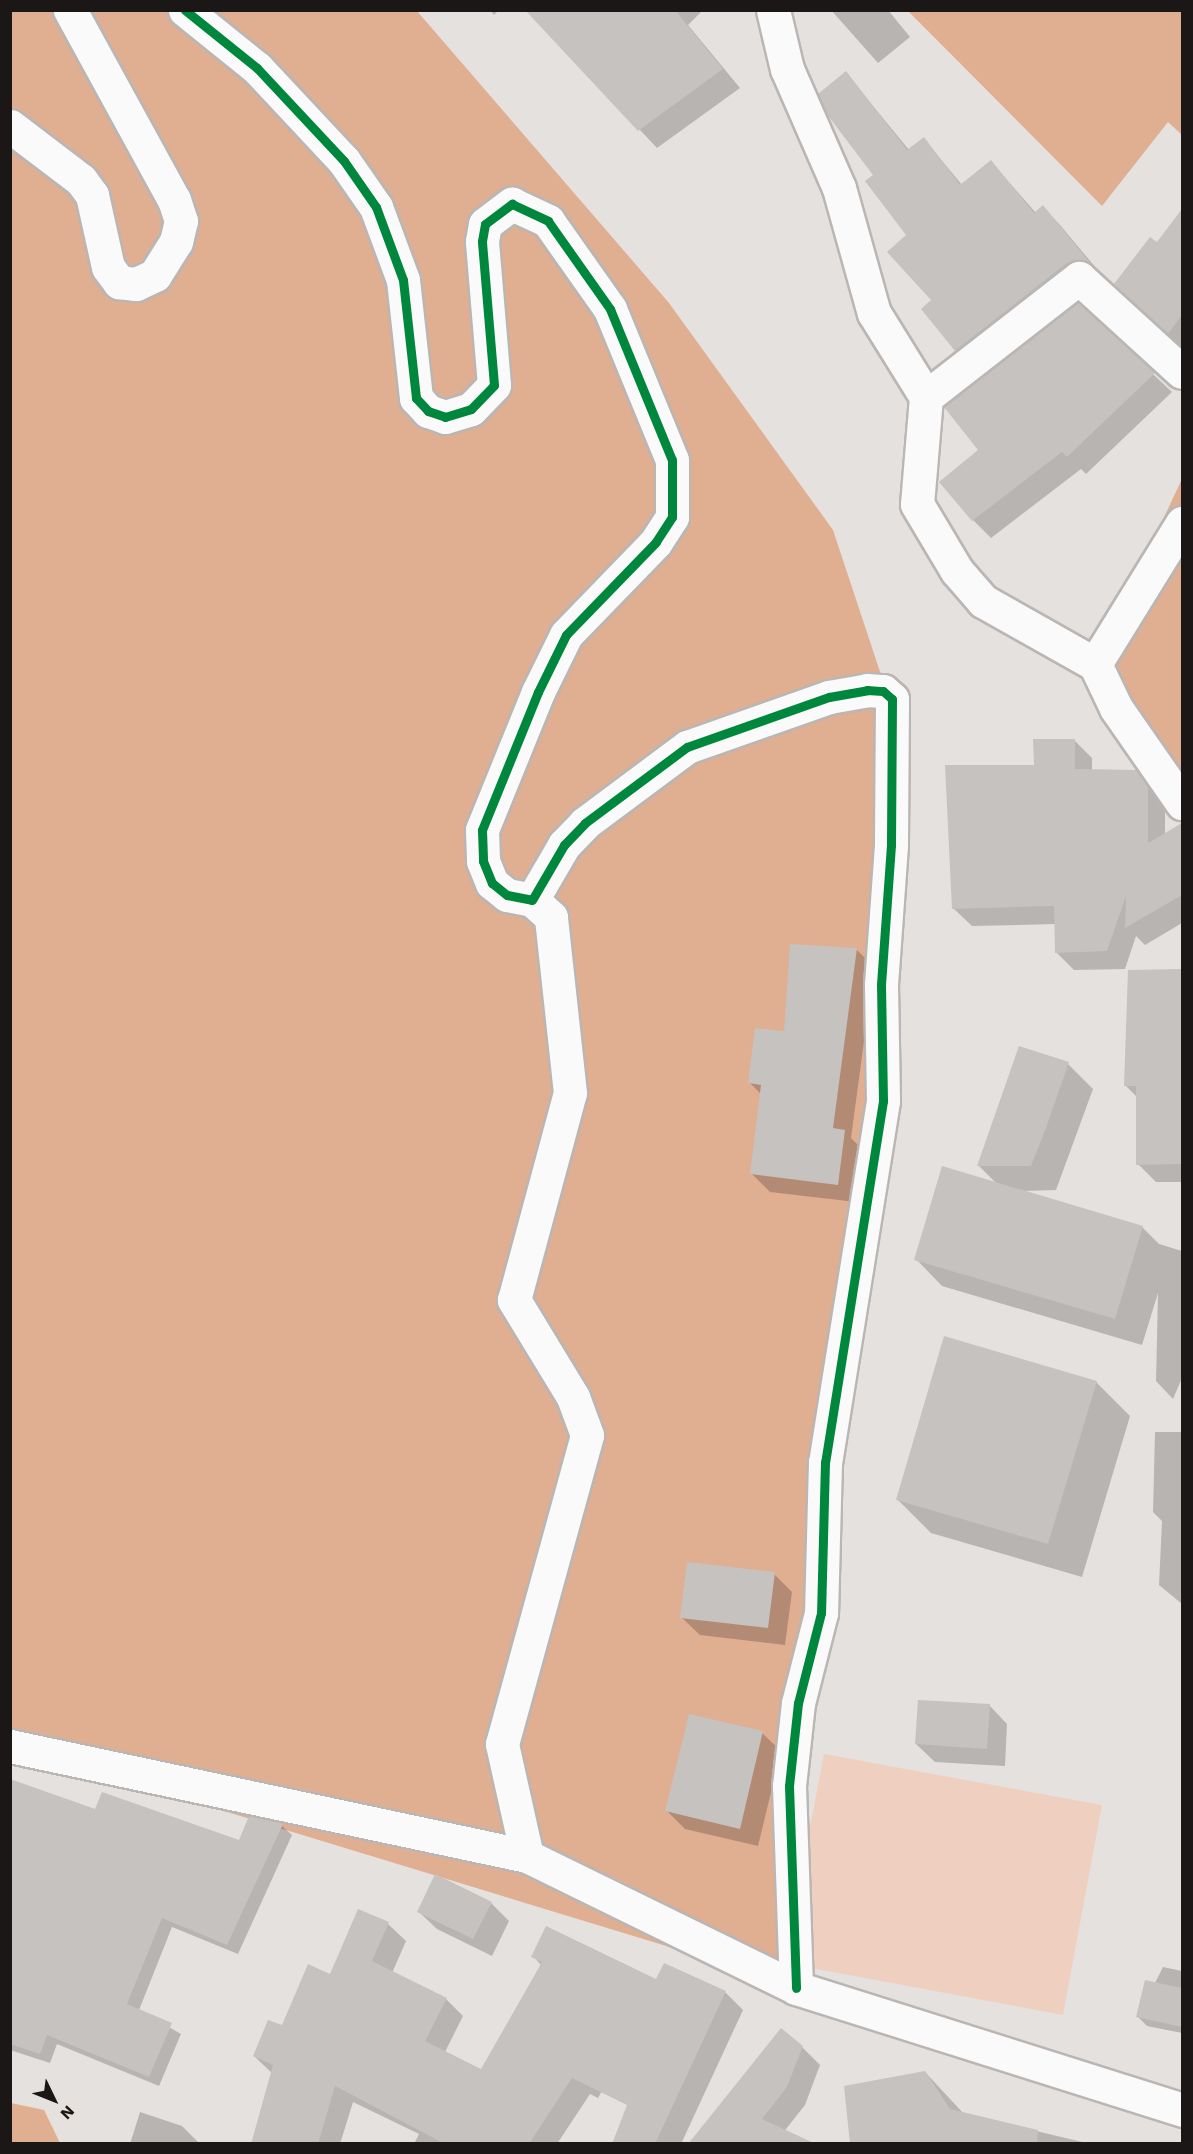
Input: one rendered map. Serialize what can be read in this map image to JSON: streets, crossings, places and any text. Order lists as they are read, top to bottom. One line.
{"north":"bottom right"}
